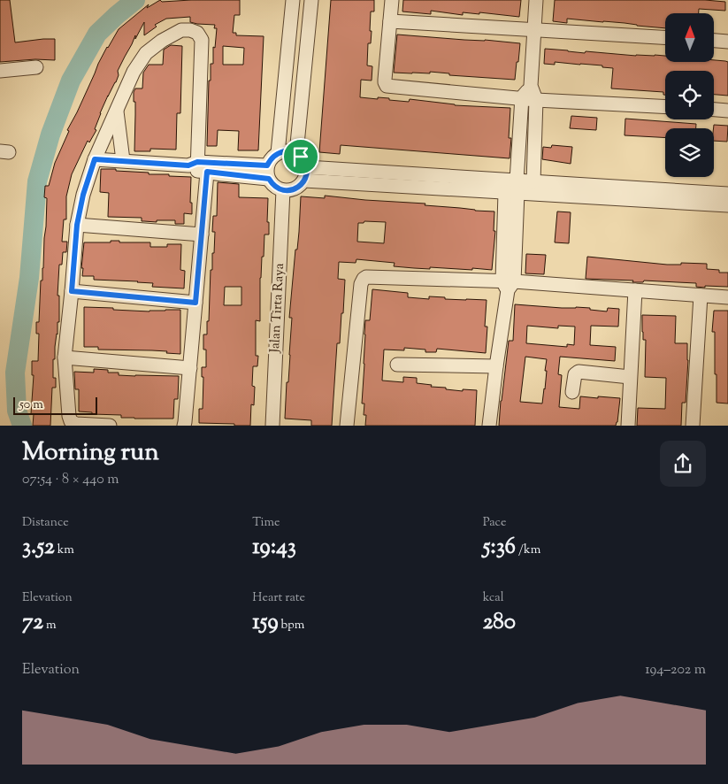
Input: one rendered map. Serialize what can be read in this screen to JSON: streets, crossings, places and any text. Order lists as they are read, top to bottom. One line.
{"streets":{"street":["Jalan Tirta Raya"]},"scale_bar":"50 m","north":"top","page":{"scale":"50 m","heading":["Morning run","07:54 · 8 × 440 m"],"stats":[["Distance","3.52 km"],["Time","19:43"],["Pace","5:36 /km"],["Elevation","72 m"],["Heart rate","159 bpm"],["kcal","280"]],"chart":["Elevation","194–202 m"]}}
